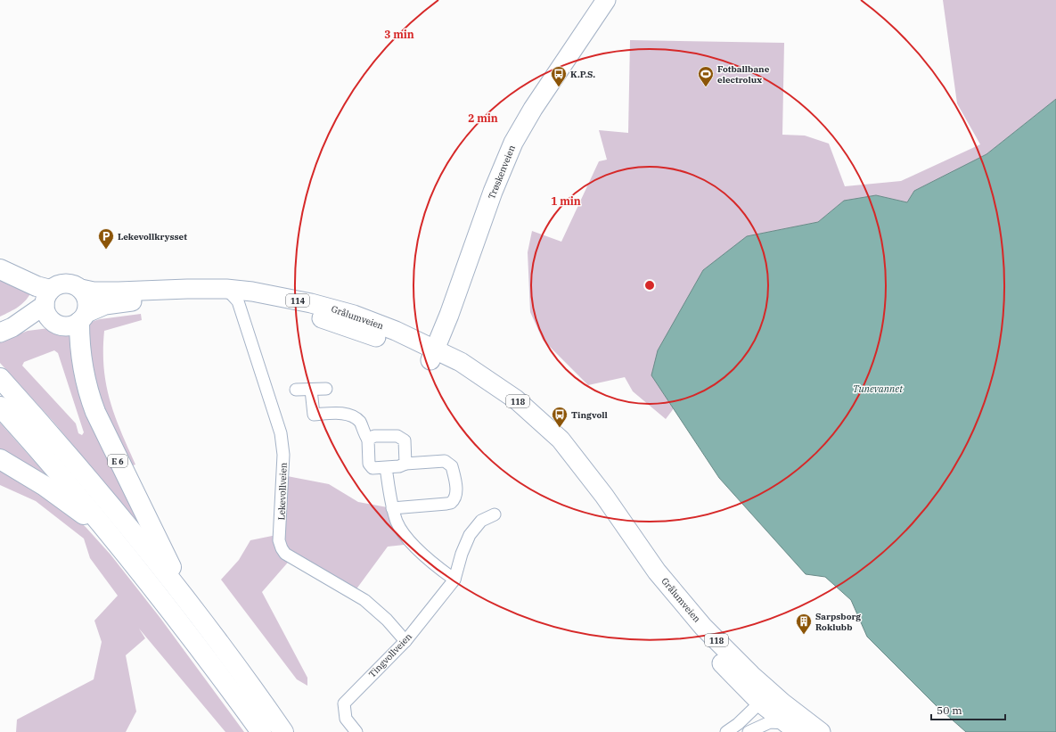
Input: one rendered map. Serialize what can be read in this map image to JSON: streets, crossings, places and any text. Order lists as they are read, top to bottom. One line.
{"streets":{"highway":["E 6"],"main road":["Trøskenveien","114","Grålumveien","118"],"street":["Lekevollveien","Tingvollveien"]},"crossings":[["Trøskenveien","Grålumveien"],["114","Grålumveien"],["114","E 6"],["Grålumveien","118"],["Grålumveien","E 6"],["Grålumveien","Lekevollveien"],["Lekevollveien","Tingvollveien"]],"water":["Tunevannet"],"places":{"bus stop":["K.P.S.","Tingvoll"],"sports":["Fotballbane electrolux"],"parking":["Lekevollkrysset"],"building":["Sarpsborg Roklubb"]},"scale_bar":"50 m","rings":["3 min","2 min","1 min"]}
